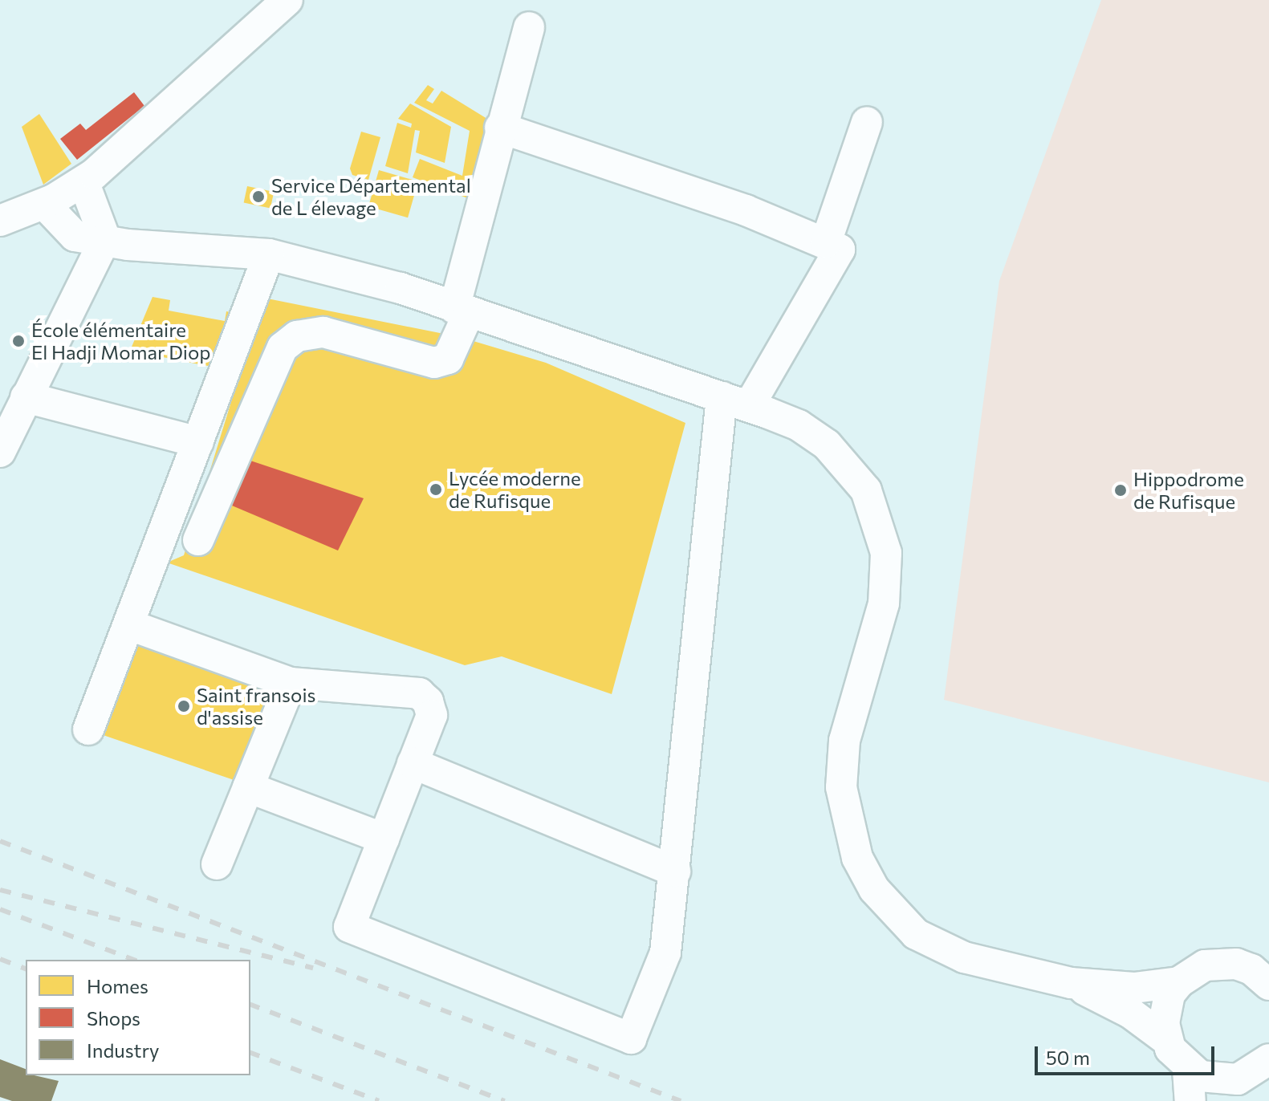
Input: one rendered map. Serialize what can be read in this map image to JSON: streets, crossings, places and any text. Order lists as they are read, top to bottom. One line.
{"places":["Service Départemental de L élevage","École élémentaire El Hadji Momar Diop","Lycée moderne de Rufisque","Hippodrome de Rufisque","Saint fransois d'assise"],"legend":["Homes","Shops","Industry"],"scale_bar":"50 m"}
